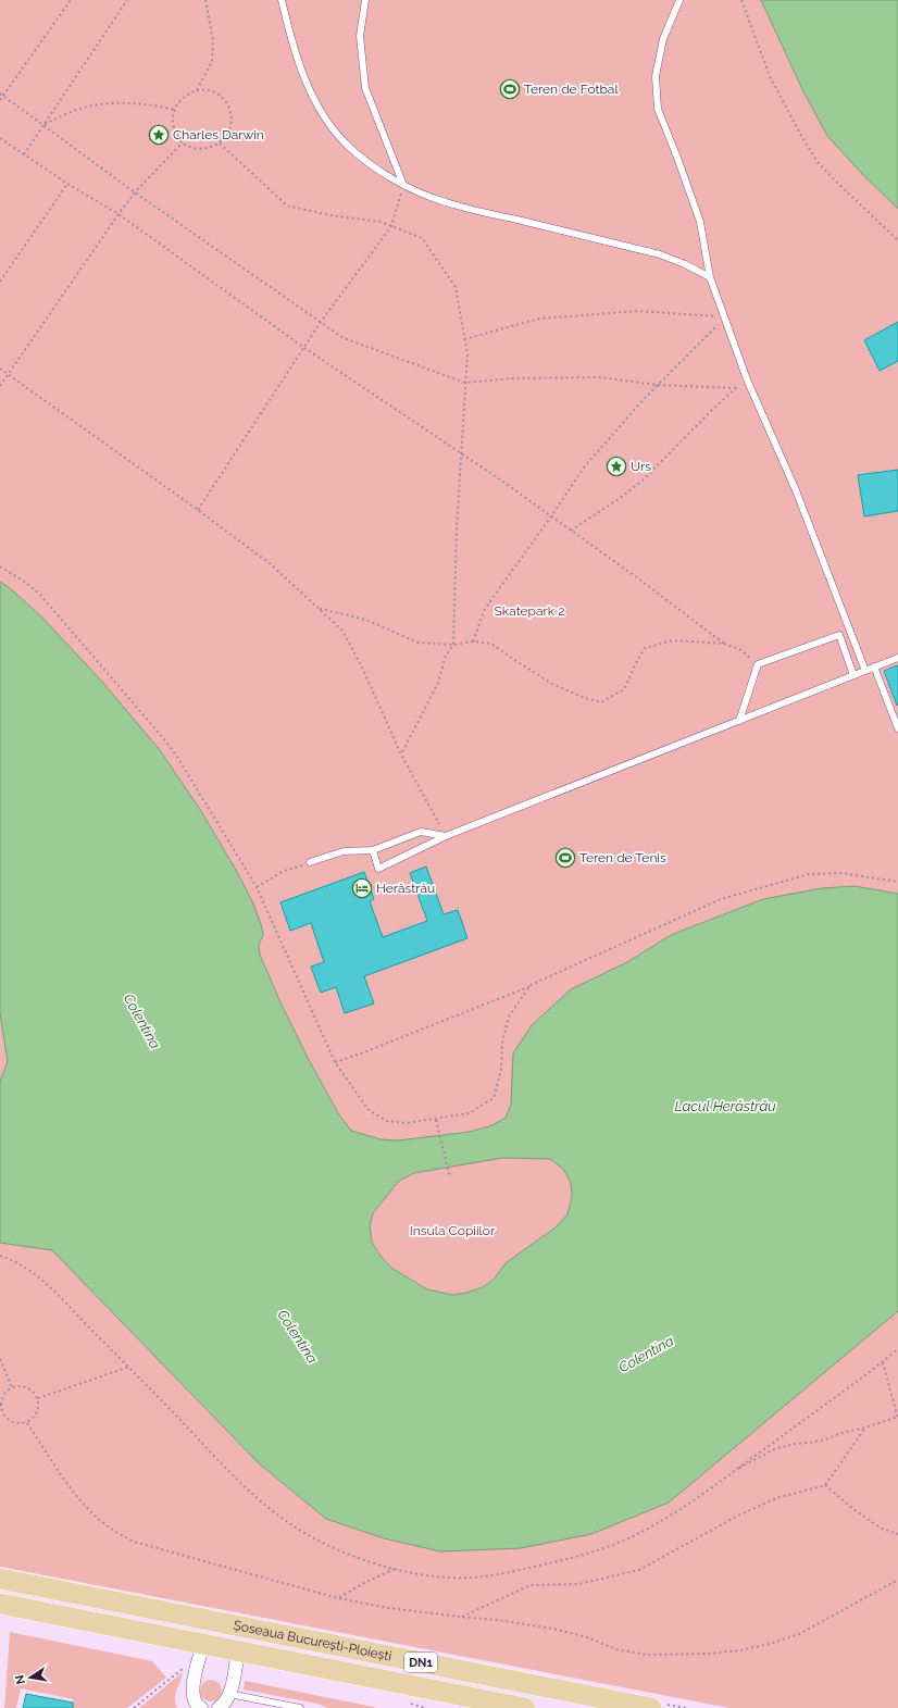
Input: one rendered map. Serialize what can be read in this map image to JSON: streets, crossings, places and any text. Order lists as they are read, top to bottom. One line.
{"streets":{"main road":["Șoseaua București-Ploiești","DN1"]},"water":["Colentina","Lacul Herăstrău"],"parks":["Skatepark 2","Insula Copiilor"],"places":{"sports":["Teren de Fotbal","Teren de Tenis"],"place":["Charles Darwin","Urs"],"hotel":["Herăstrău"]},"north":"left"}
